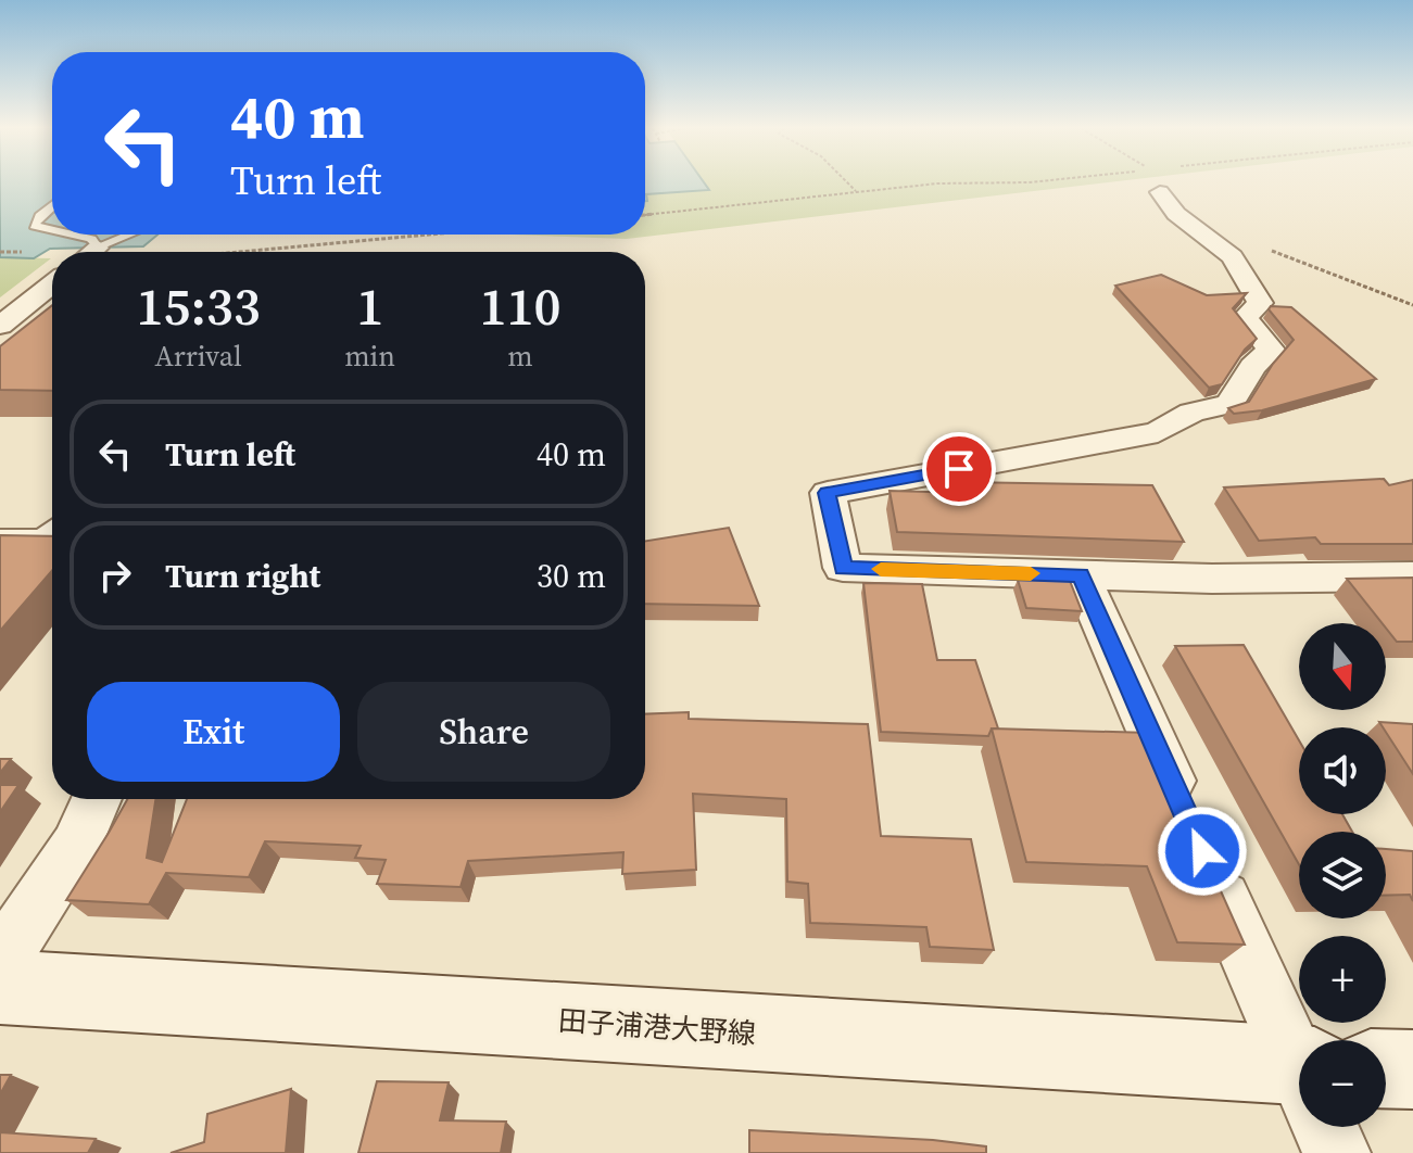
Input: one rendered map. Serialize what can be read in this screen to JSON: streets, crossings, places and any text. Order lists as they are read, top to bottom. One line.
{"streets":{"main road":["田子浦港大野線"]},"north":"bottom","page":{"turn":["40 m","Turn left"],"eta":["15:33","Arrival","1","min","110","m"],"list":[{"name":"Turn left","value":"40 m"},{"name":"Turn right","value":"30 m"}],"map_buttons":["+","−"],"buttons":["Exit","Share"]}}
